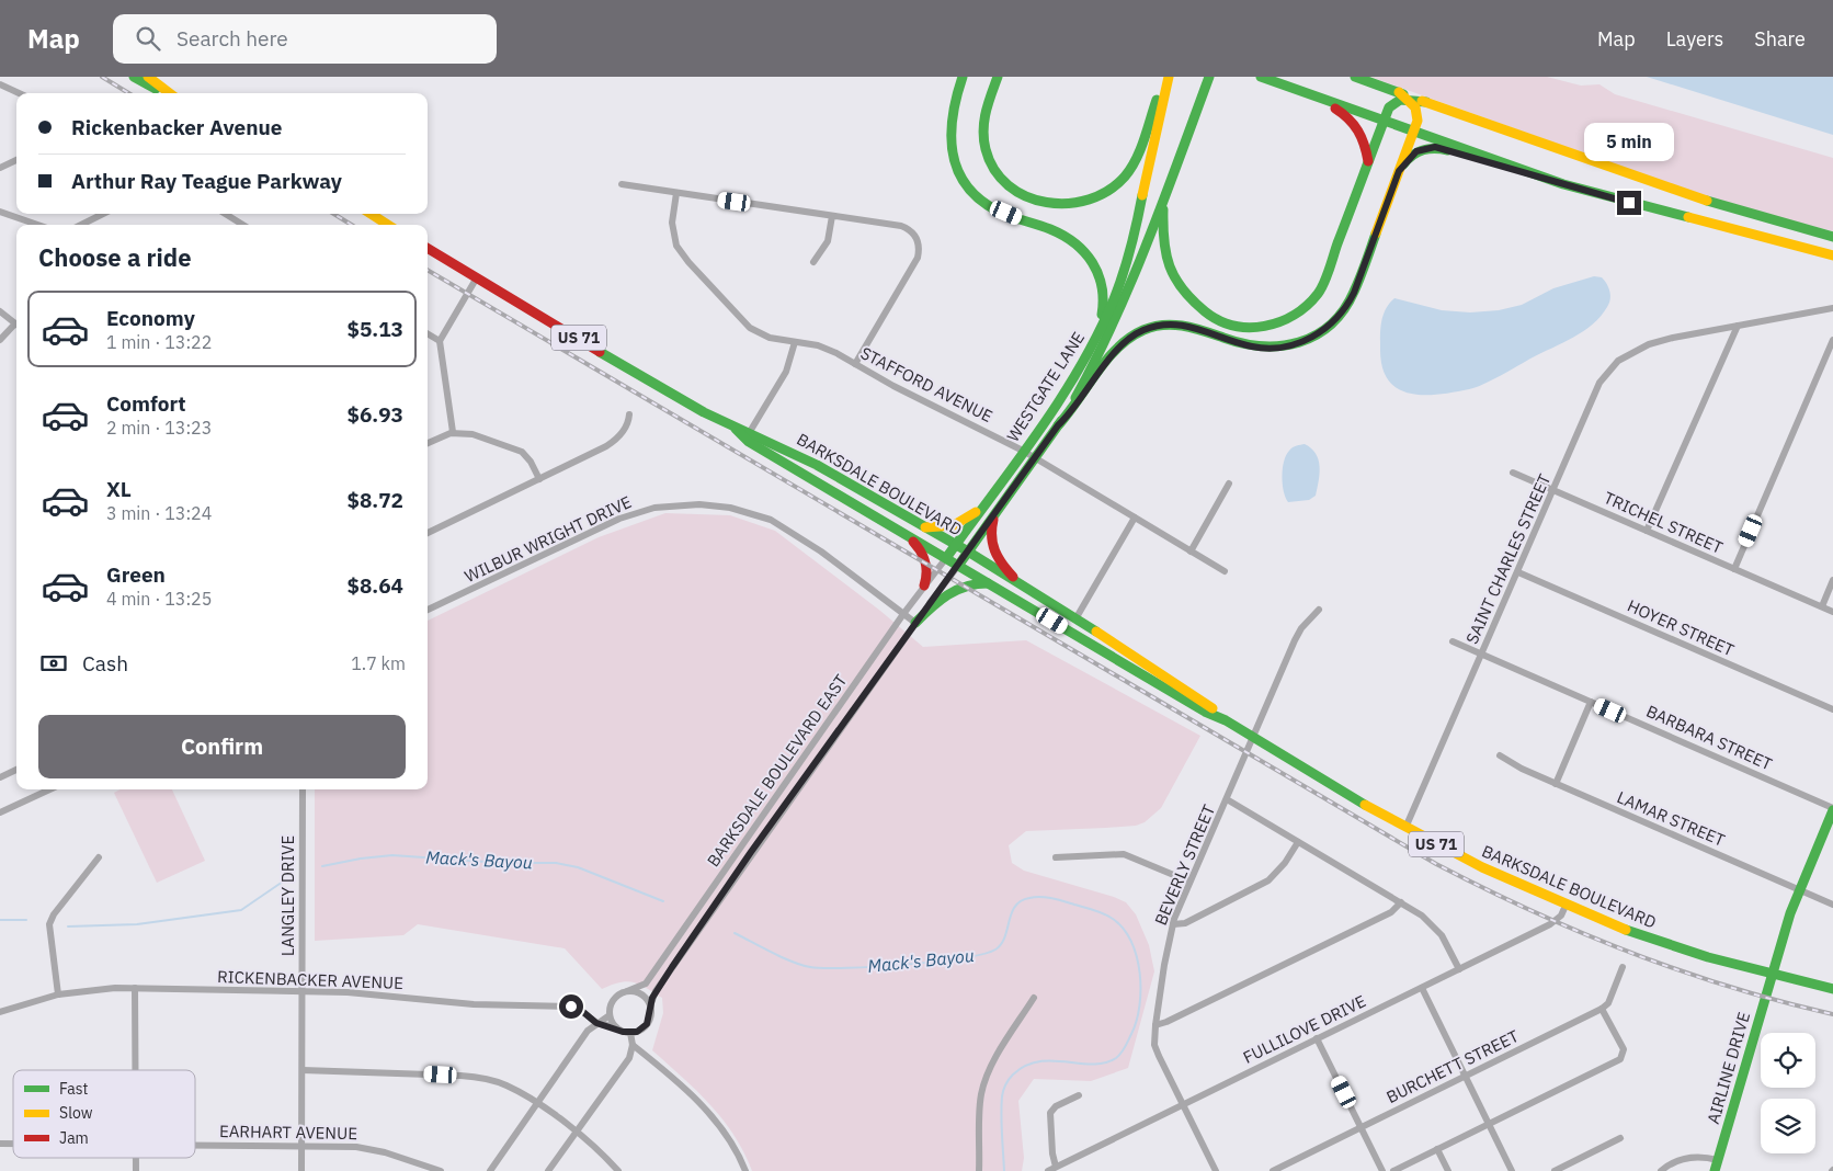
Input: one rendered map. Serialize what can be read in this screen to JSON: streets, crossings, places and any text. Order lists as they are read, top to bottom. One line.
{"streets":{"main road":["US 71","WESTGATE LANE","BARKSDALE BOULEVARD","AIRLINE DRIVE"],"street":["STAFFORD AVENUE","TRICHEL STREET","WILBUR WRIGHT DRIVE","SAINT CHARLES STREET","HOYER STREET","BARBARA STREET","BARKSDALE BOULEVARD EAST","LAMAR STREET","BEVERLY STREET","LANGLEY DRIVE","RICKENBACKER AVENUE","FULLILOVE DRIVE","BURCHETT STREET","EARHART AVENUE"]},"crossings":[["STAFFORD AVENUE","WESTGATE LANE"],["WESTGATE LANE","BARKSDALE BOULEVARD"],["WESTGATE LANE","BARKSDALE BOULEVARD EAST"],["BARKSDALE BOULEVARD","SAINT CHARLES STREET"],["BARKSDALE BOULEVARD","BARKSDALE BOULEVARD EAST"],["BARKSDALE BOULEVARD","BEVERLY STREET"],["BARKSDALE BOULEVARD","FULLILOVE DRIVE"],["BARKSDALE BOULEVARD","AIRLINE DRIVE"],["TRICHEL STREET","SAINT CHARLES STREET"],["WILBUR WRIGHT DRIVE","BARKSDALE BOULEVARD EAST"],["SAINT CHARLES STREET","HOYER STREET"],["SAINT CHARLES STREET","BARBARA STREET"],["BARBARA STREET","AIRLINE DRIVE"],["BARKSDALE BOULEVARD EAST","RICKENBACKER AVENUE"],["LAMAR STREET","AIRLINE DRIVE"],["BEVERLY STREET","FULLILOVE DRIVE"],["LANGLEY DRIVE","RICKENBACKER AVENUE"],["LANGLEY DRIVE","EARHART AVENUE"]],"water":["Mack's Bayou"],"legend":["Fast","Slow","Jam"],"page":{"header":"Map","search":"Search here","nav":["Map","Layers","Share"],"banner":["Rickenbacker Avenue","Arthur Ray Teague Parkway"],"bubble":"5 min","heading":"Choose a ride","list":[{"name":"Economy","note":"1 min · 13:22","value":"$5.13"},{"name":"Comfort","note":"2 min · 13:23","value":"$6.93"},{"name":"XL","note":"3 min · 13:24","value":"$8.72"},{"name":"Green","note":"4 min · 13:25","value":"$8.64"}],"pay":["Cash","1.7 km"],"buttons":"Confirm"}}
